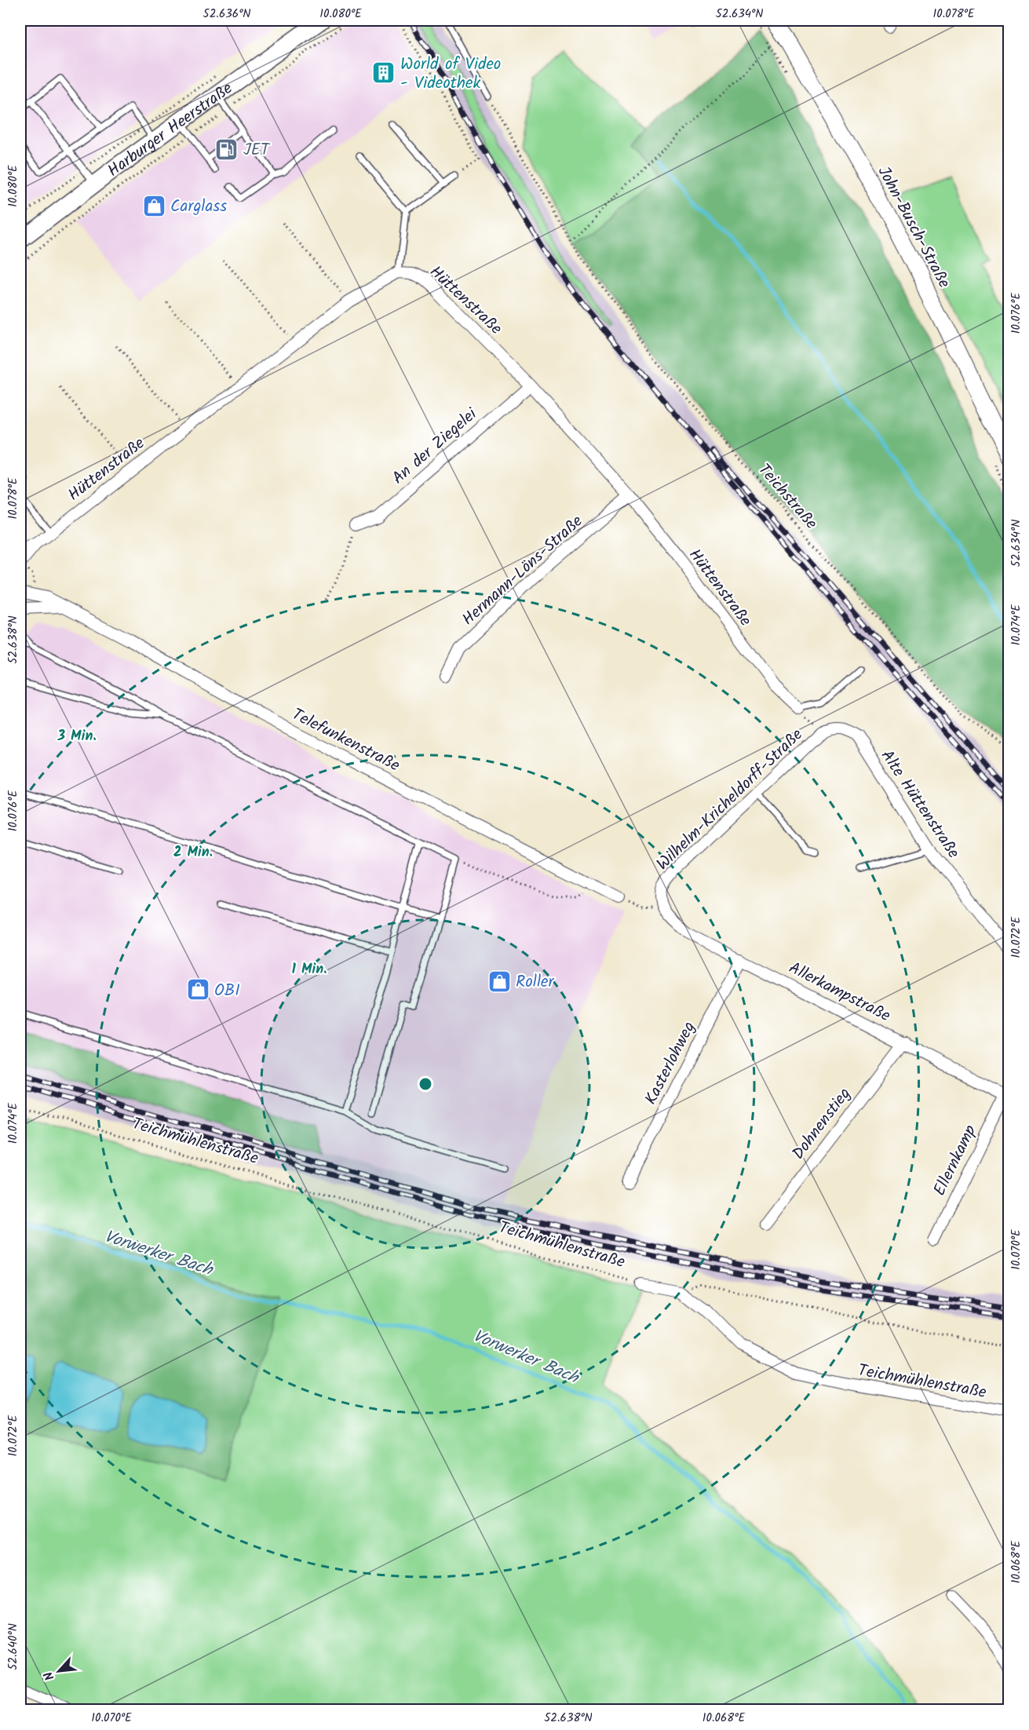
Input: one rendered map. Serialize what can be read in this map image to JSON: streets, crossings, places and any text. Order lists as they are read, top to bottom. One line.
{"streets":{"main road":["Harburger Heerstraße","John-Busch-Straße"],"street":["Hüttenstraße","An der Ziegelei","Hermann-Löns-Straße","Telefunkenstraße","Wilhelm-Kricheldorff-Straße","Alte Hüttenstraße","Allerkampstraße","Kasterlohweg","Dohnenstieg","Teichmühlenstraße","Ellernkamp"],"path":["Teichstraße"]},"crossings":[["Hüttenstraße","An der Ziegelei"],["Hüttenstraße","Hermann-Löns-Straße"],["Wilhelm-Kricheldorff-Straße","Alte Hüttenstraße"],["Wilhelm-Kricheldorff-Straße","Allerkampstraße"],["Allerkampstraße","Kasterlohweg"],["Allerkampstraße","Dohnenstieg"],["Allerkampstraße","Ellernkamp"]],"water":["Vorwerker Bach"],"places":{"building":["World of Video - Videothek"],"fuel station":["JET"],"shop":["Carglass","Roller","OBI"]},"north":"bottom left","coordinates":["52.636°N","10.080°E","52.634°N","10.078°E","10.076°E","10.074°E","52.638°N","10.072°E","10.070°E","10.068°E","52.640°N"],"rings":["3 Min.","2 Min.","1 Min."]}
